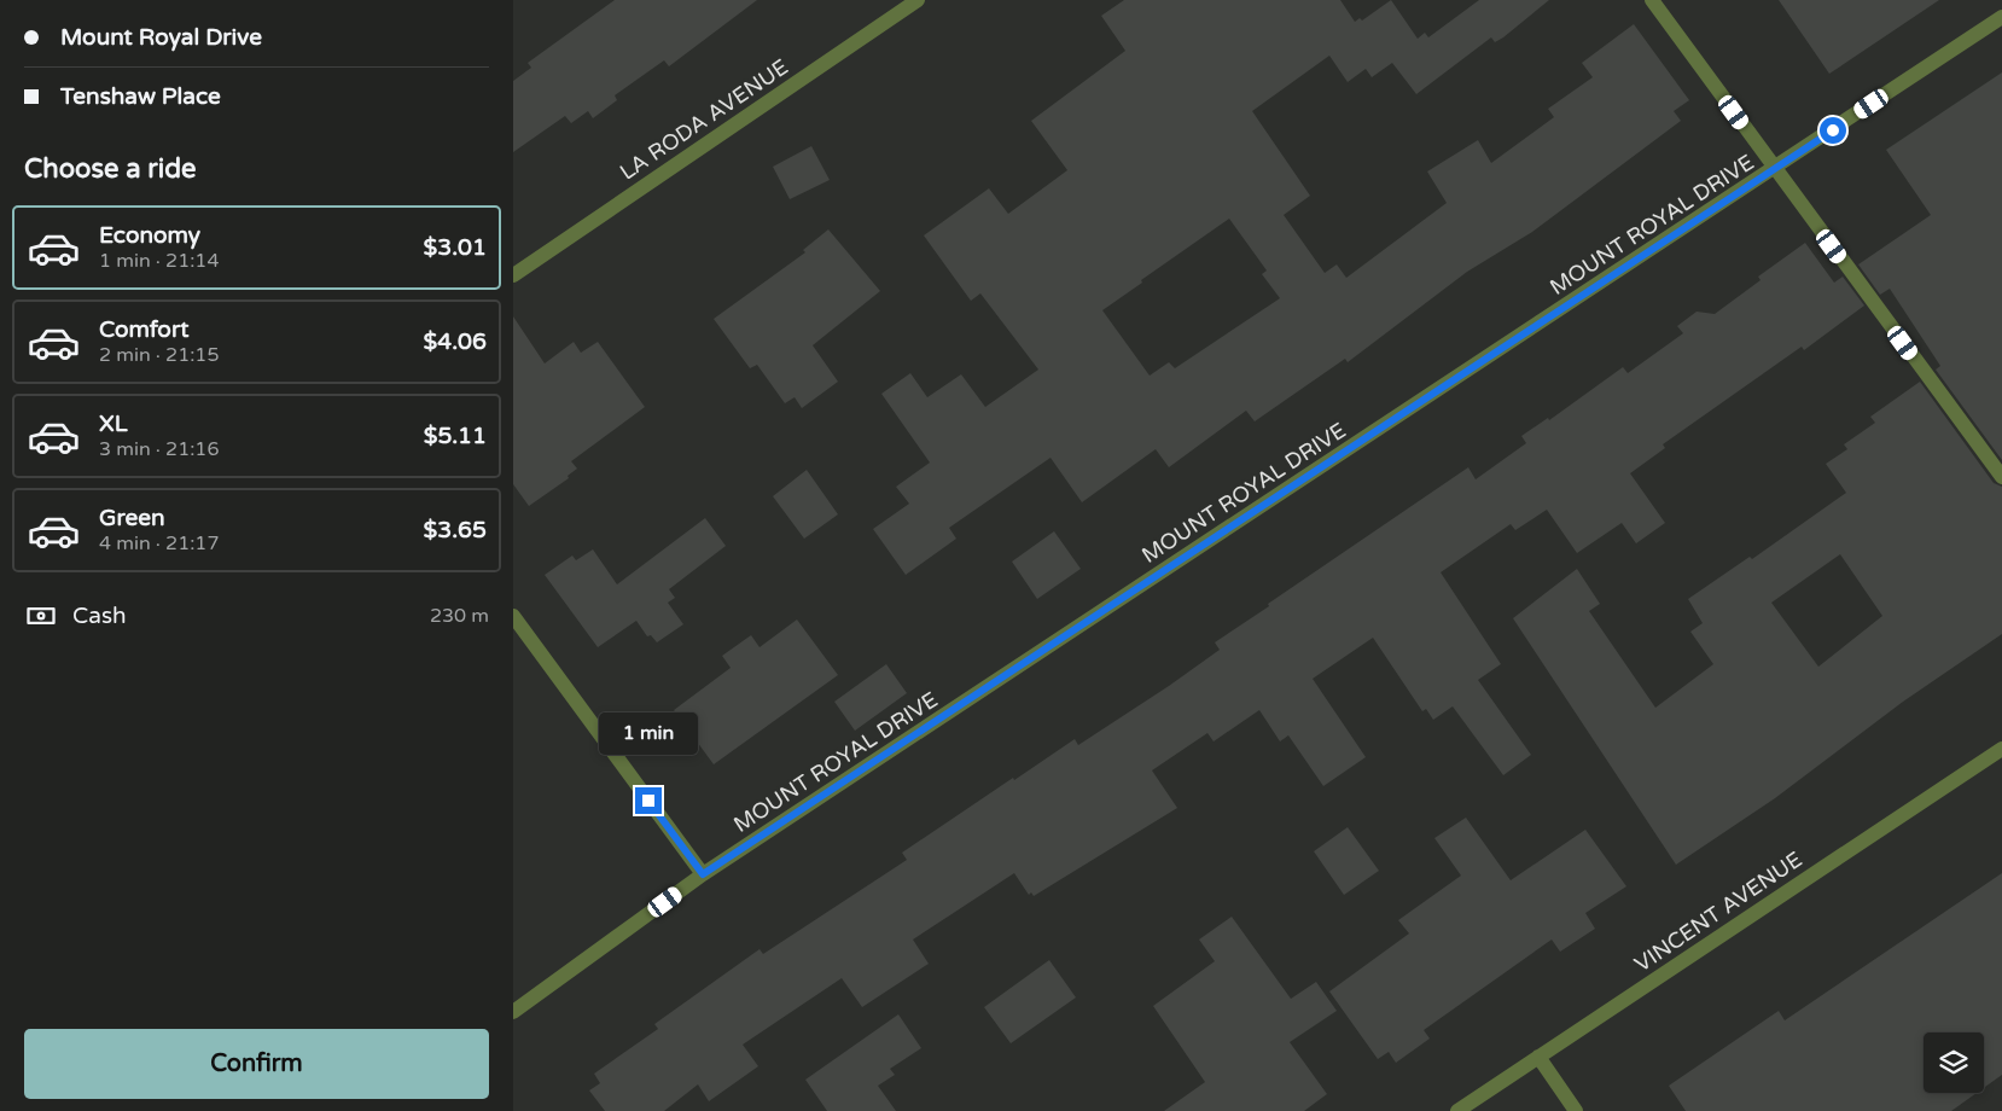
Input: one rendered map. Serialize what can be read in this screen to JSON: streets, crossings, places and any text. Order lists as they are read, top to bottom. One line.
{"streets":{"street":["LA RODA AVENUE","MOUNT ROYAL DRIVE","VINCENT AVENUE"]},"page":{"banner":["Mount Royal Drive","Tenshaw Place"],"heading":"Choose a ride","list":[{"name":"Economy","note":"1 min · 21:14","value":"$3.01"},{"name":"Comfort","note":"2 min · 21:15","value":"$4.06"},{"name":"XL","note":"3 min · 21:16","value":"$5.11"},{"name":"Green","note":"4 min · 21:17","value":"$3.65"}],"pay":["Cash","230 m"],"bubble":"1 min","buttons":"Confirm"}}
